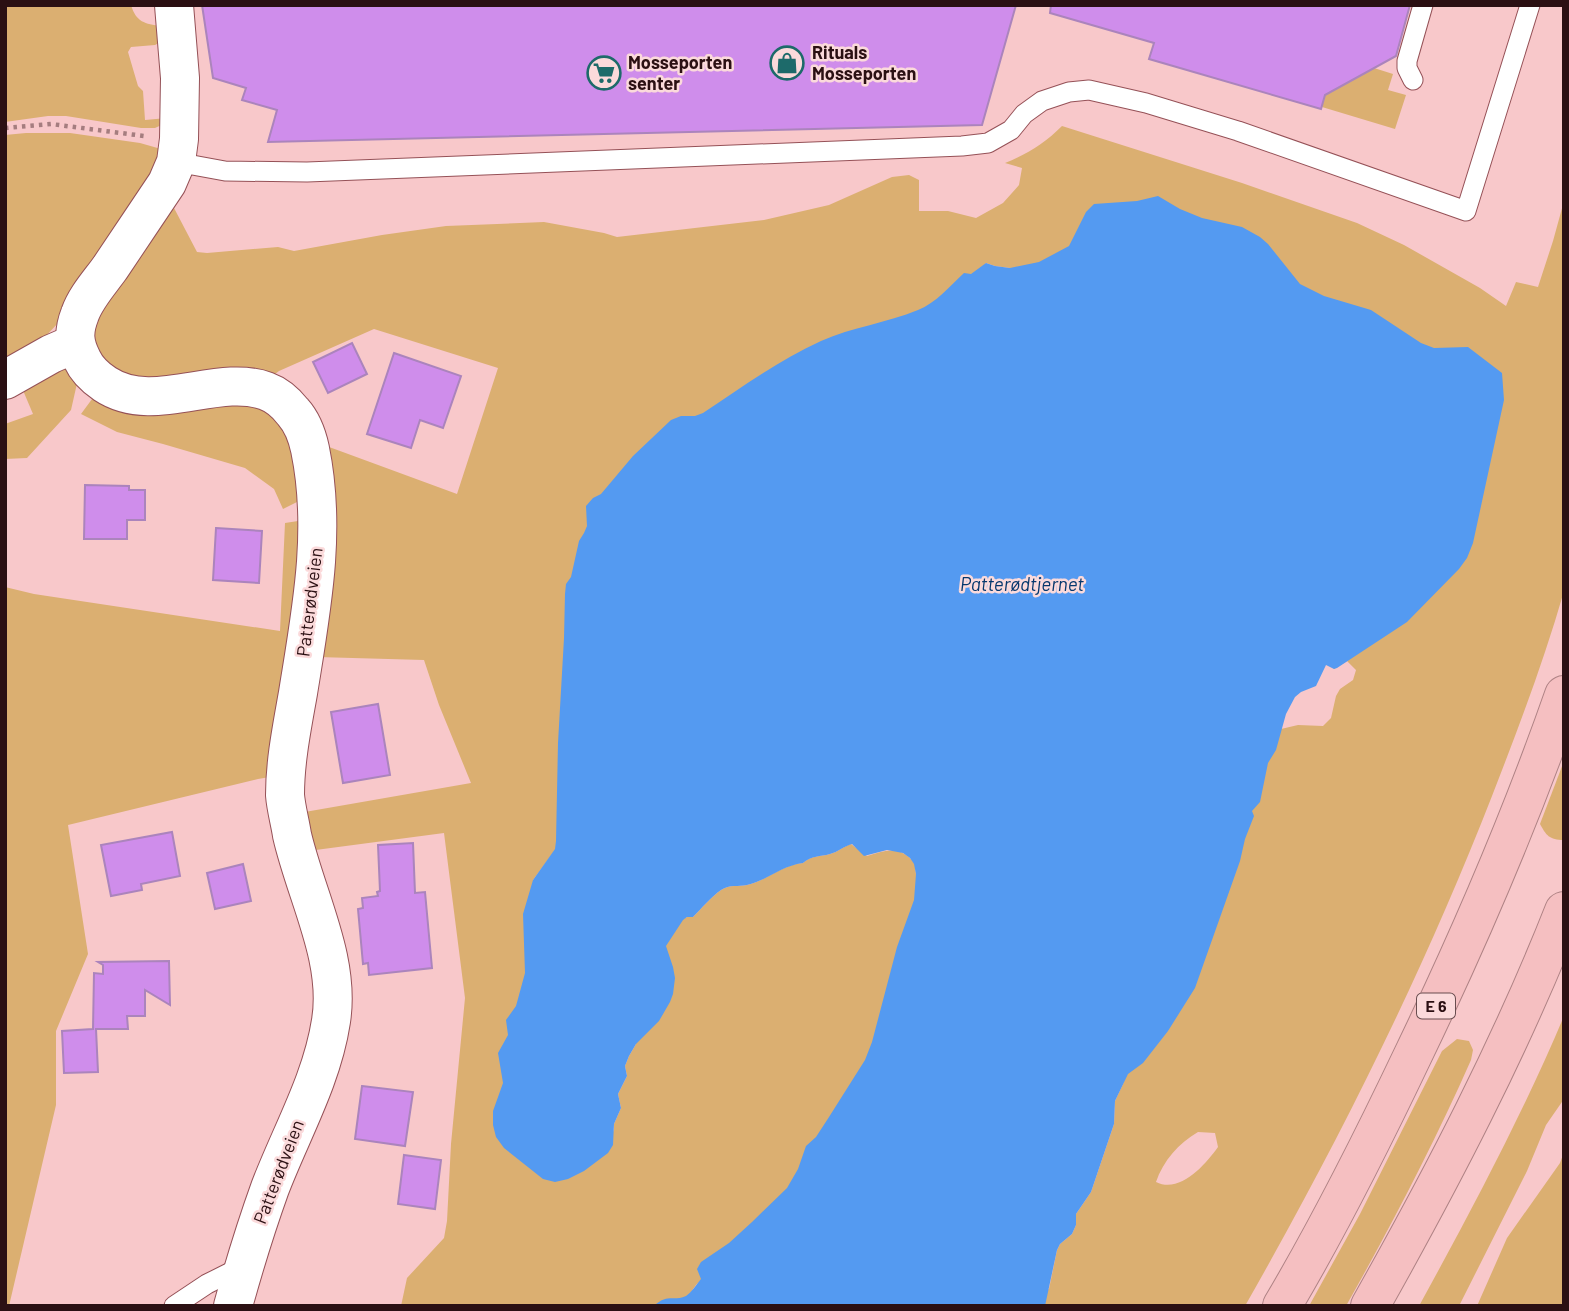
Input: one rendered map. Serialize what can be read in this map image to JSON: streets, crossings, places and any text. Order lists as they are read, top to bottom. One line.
{"streets":{"highway":["E 6"],"street":["Patterødveien"]},"water":["Patterødtjernet"],"places":{"shop":["Rituals Mosseporten"],"supermarket":["Mosseporten senter"]}}
